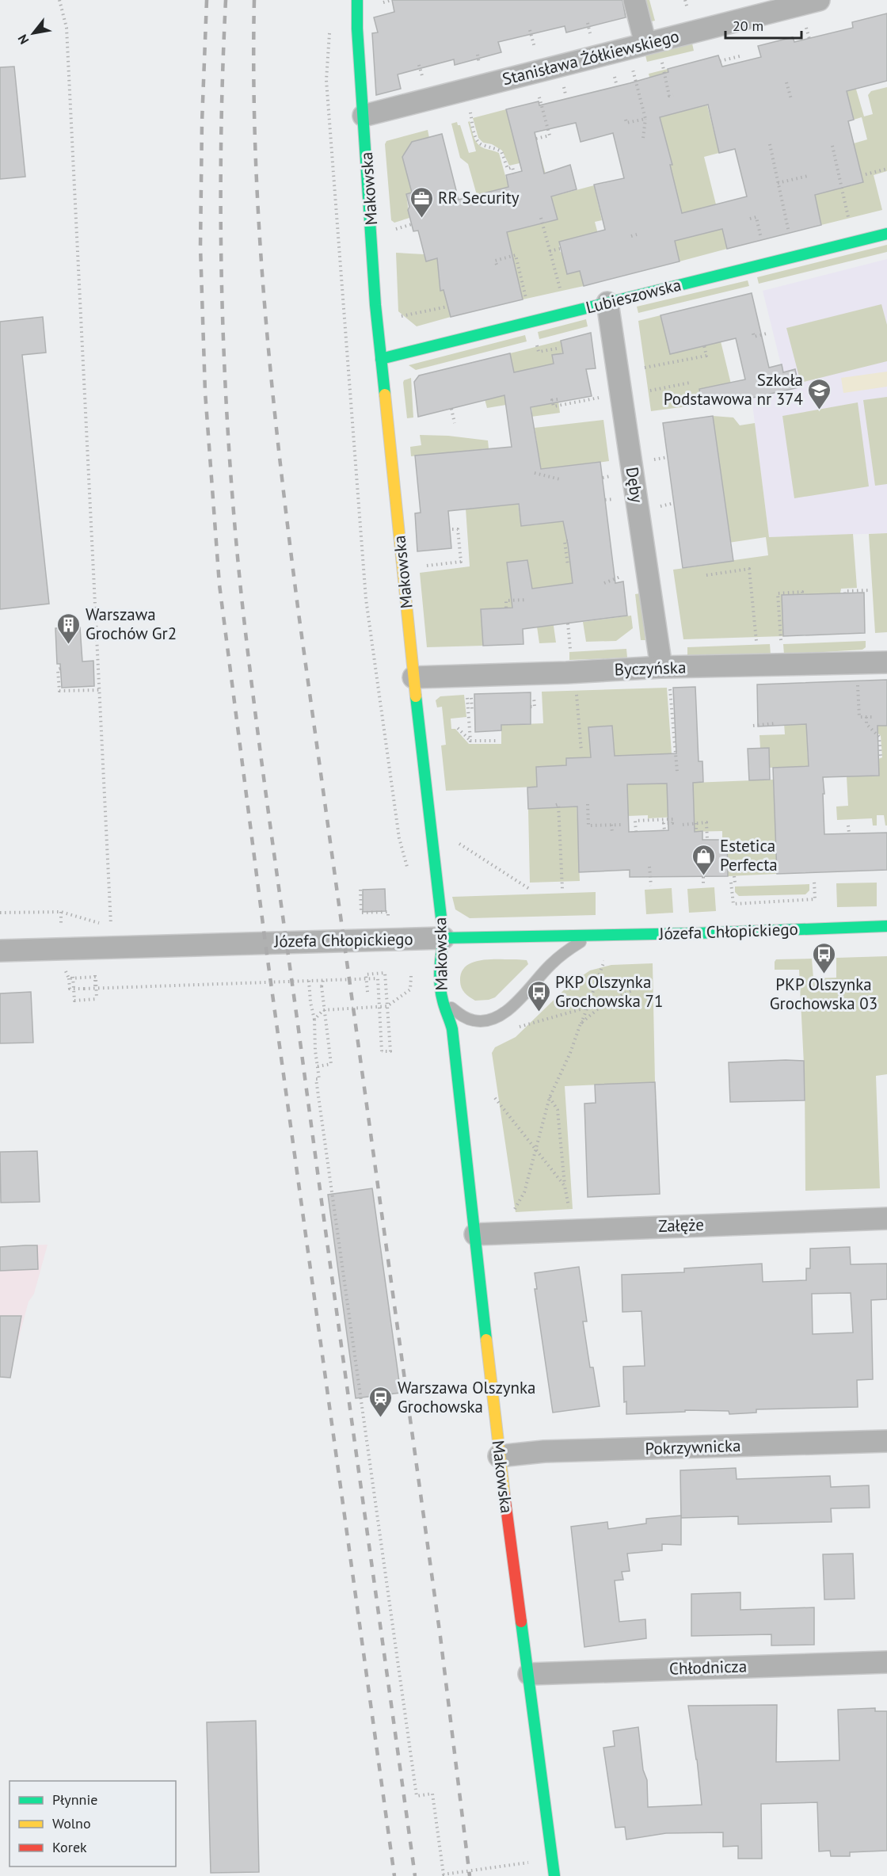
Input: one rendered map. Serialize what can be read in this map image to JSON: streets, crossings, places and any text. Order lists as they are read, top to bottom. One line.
{"streets":{"street":["Stanisława Żółkiewskiego","Makowska","Lubieszowska","Dęby","Byczyńska","Józefa Chłopickiego","Załęże","Pokrzywnicka","Chłodnicza"]},"crossings":[["Stanisława Żółkiewskiego","Makowska"],["Makowska","Lubieszowska"],["Makowska","Byczyńska"],["Makowska","Józefa Chłopickiego"],["Makowska","Załęże"],["Makowska","Pokrzywnicka"],["Makowska","Chłodnicza"],["Lubieszowska","Dęby"],["Dęby","Byczyńska"]],"places":{"office":["RR Security"],"school or university":["Szkoła Podstawowa nr 374"],"building":["Warszawa Grochów Gr2"],"shop":["Estetica Perfecta"],"bus stop":["PKP Olszynka Grochowska 03","PKP Olszynka Grochowska 71"],"station":["Warszawa Olszynka Grochowska"]},"legend":["Płynnie","Wolno","Korek"],"scale_bar":"20 m","north":"bottom left"}
